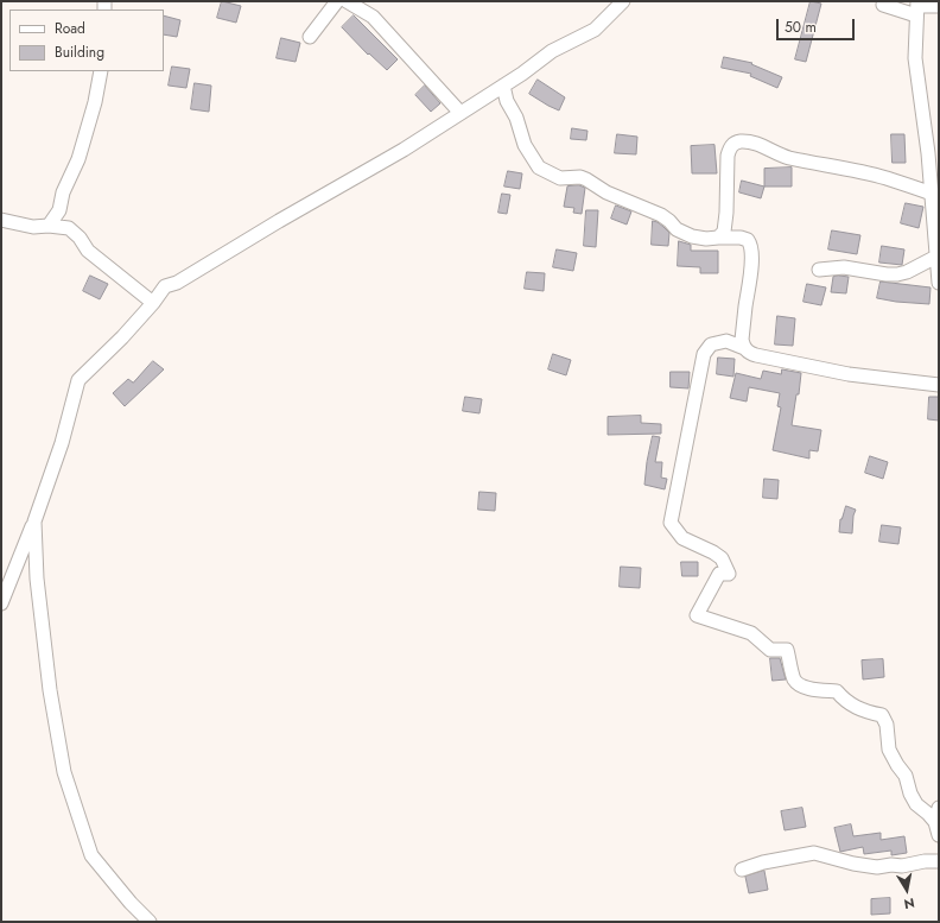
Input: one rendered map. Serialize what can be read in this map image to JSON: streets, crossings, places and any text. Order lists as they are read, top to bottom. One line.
{"legend":["Road","Building"],"scale_bar":"50 m","north":"bottom"}
